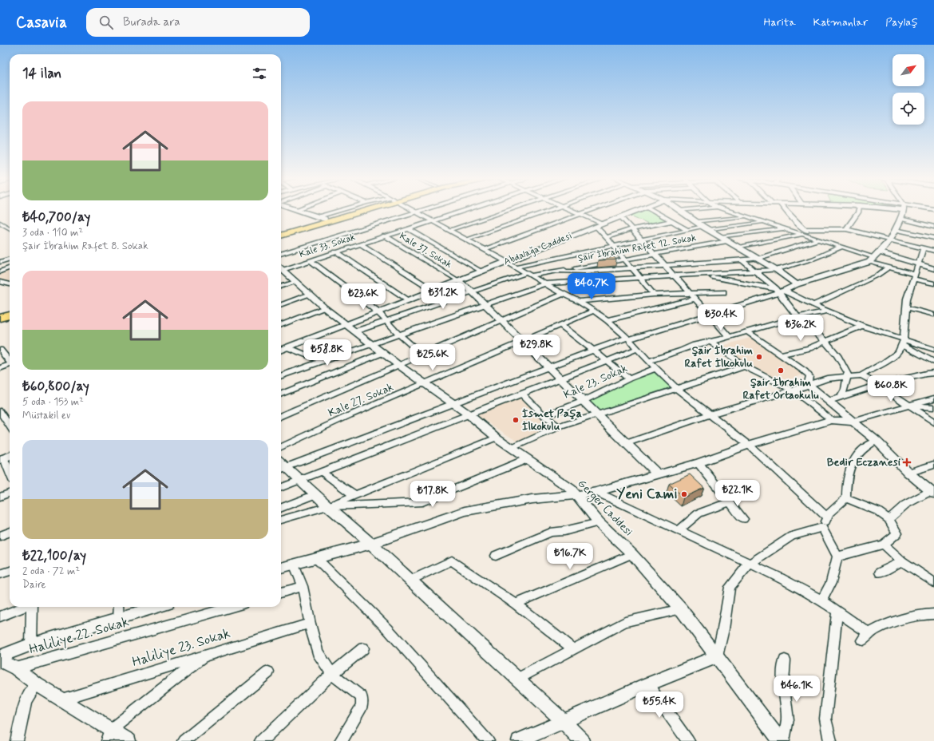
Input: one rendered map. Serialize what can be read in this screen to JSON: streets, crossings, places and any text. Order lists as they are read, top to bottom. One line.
{"streets":{"street":["Kale 33. Sokak","Şair İbrahim Rafet 12. Sokak","Abdalağa Caddesi","Kale 37. Sokak","Kale 23. Sokak","Kale 27. Sokak","Gerger Caddesi","Haliliye 22. Sokak","Haliliye 23. Sokak"]},"crossings":[["Kale 33. Sokak","Kale 37. Sokak"],["Şair İbrahim Rafet 12. Sokak","Gerger Caddesi"],["Abdalağa Caddesi","Kale 37. Sokak"],["Abdalağa Caddesi","Gerger Caddesi"],["Kale 27. Sokak","Gerger Caddesi"]],"places":{"other":["Şair İbrahim Rafet İlkokulu","Şair İbrahim Rafet Ortaokulu","İsmet Paşa İlkokulu","Yeni Cami"],"health":["Bedir Eczanesi"]},"north":"top right","page":{"header":"Casavia","search":"Burada ara","nav":["Harita","Katmanlar","Paylaş"],"heading":"14 ilan","list":[{"name":"₺40,700/ay","note":"3 oda · 110 m² · Şair İbrahim Rafet 8. Sokak"},{"name":"₺60,800/ay","note":"5 oda · 153 m² · Müstakil ev"},{"name":"₺22,100/ay","note":"2 oda · 72 m² · Daire"}],"price":["₺40.7K","₺31.2K","₺23.6K","₺30.4K","₺36.2K","₺29.8K","₺58.8K","₺25.6K","₺60.8K","₺22.1K","₺17.8K","₺16.7K","₺46.1K","₺55.4K"]}}
